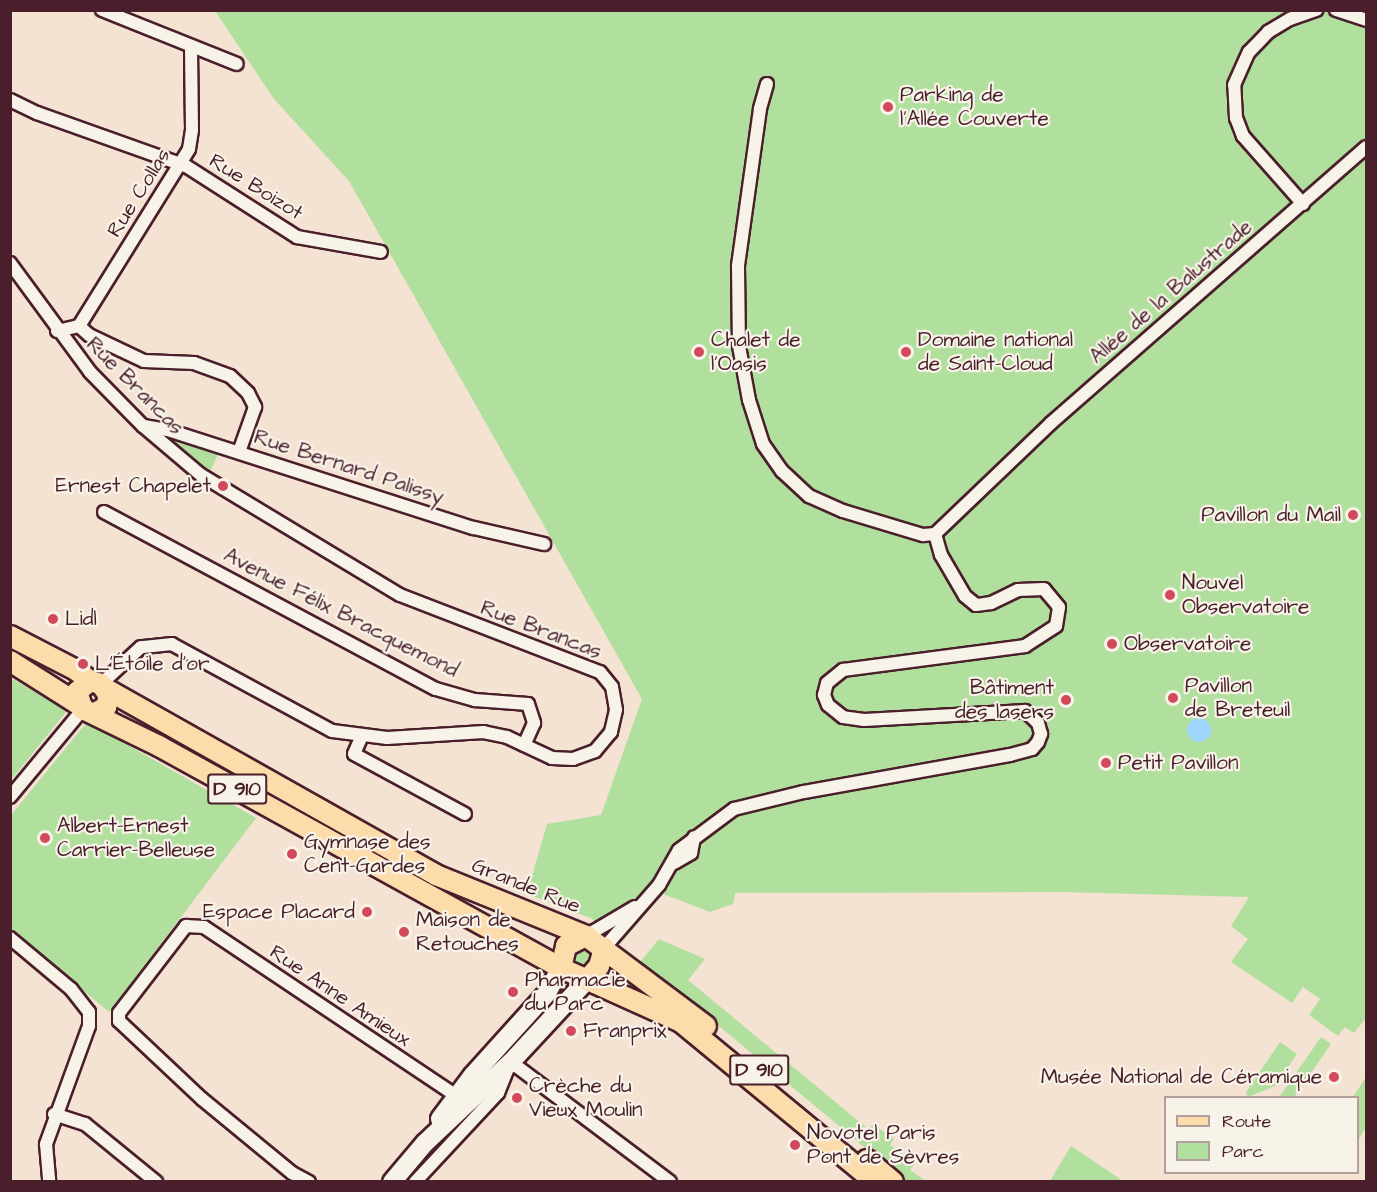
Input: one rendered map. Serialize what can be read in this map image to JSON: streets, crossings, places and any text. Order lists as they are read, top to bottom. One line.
{"streets":{"main road":["D 910","Grande Rue"],"street":["Rue Boizot","Rue Collas","Allée de la Balustrade","Rue Brancas","Rue Bernard Palissy","Avenue Félix Bracquemond","Rue Anne Amieux"]},"crossings":[["Rue Boizot","Rue Collas"],["Rue Brancas","Rue Bernard Palissy"],["Rue Brancas","Avenue Félix Bracquemond"],["Rue Brancas","Grande Rue"],["D 910","Grande Rue"]],"places":["Parking de l'Allée Couverte","Chalet de l'Oasis","Domaine national de Saint-Cloud","Ernest Chapelet","Pavillon du Mail","Nouvel Observatoire","Lidl","Observatoire","L'Étoile d'or","Pavillon de Breteuil","Bâtiment des lasers","Petit Pavillon","Albert-Ernest Carrier-Belleuse","Gymnase des Cent-Gardes","Espace Placard","Maison de Retouches","Pharmacie du Parc","Franprix","Musée National de Céramique","Crèche du Vieux Moulin","Novotel Paris Pont de Sèvres"],"legend":["Route","Parc"]}
